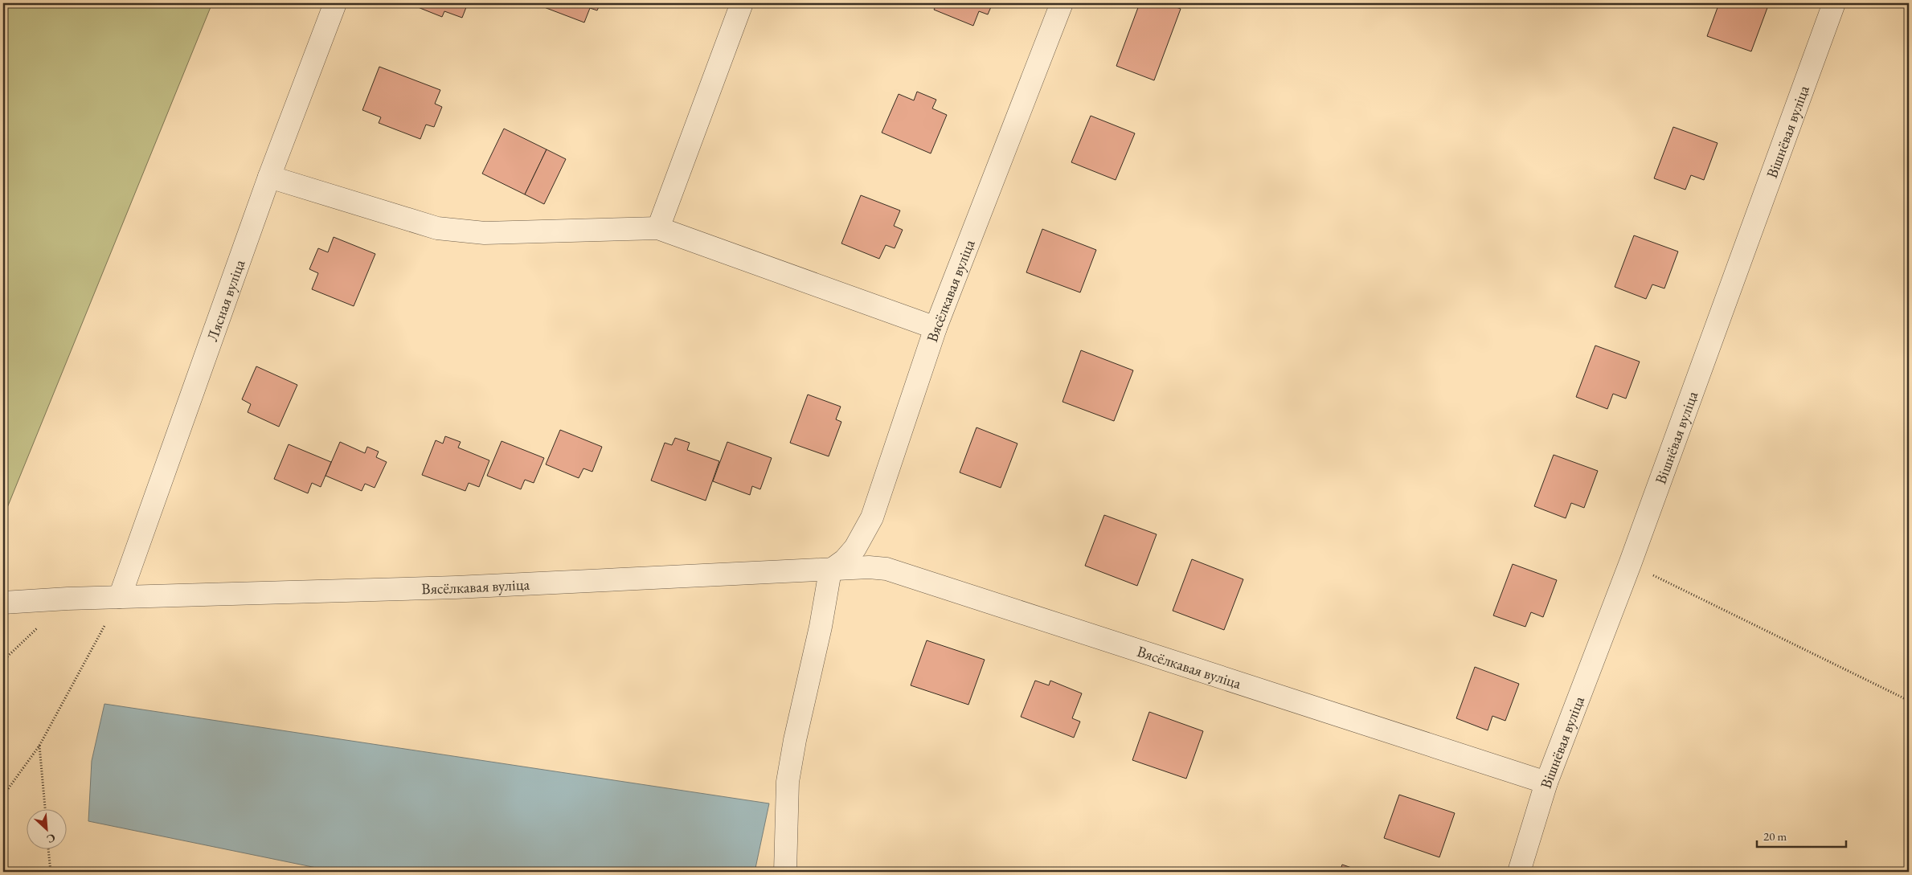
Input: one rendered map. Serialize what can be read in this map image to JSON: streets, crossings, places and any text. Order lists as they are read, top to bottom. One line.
{"streets":{"street":["Вішнёвая вуліца","Вясёлкавая вуліца","Лясная вуліца"]},"crossings":[["Вішнёвая вуліца","Вясёлкавая вуліца"],["Вясёлкавая вуліца","Лясная вуліца"]],"scale_bar":"20 m","north":"bottom right"}
